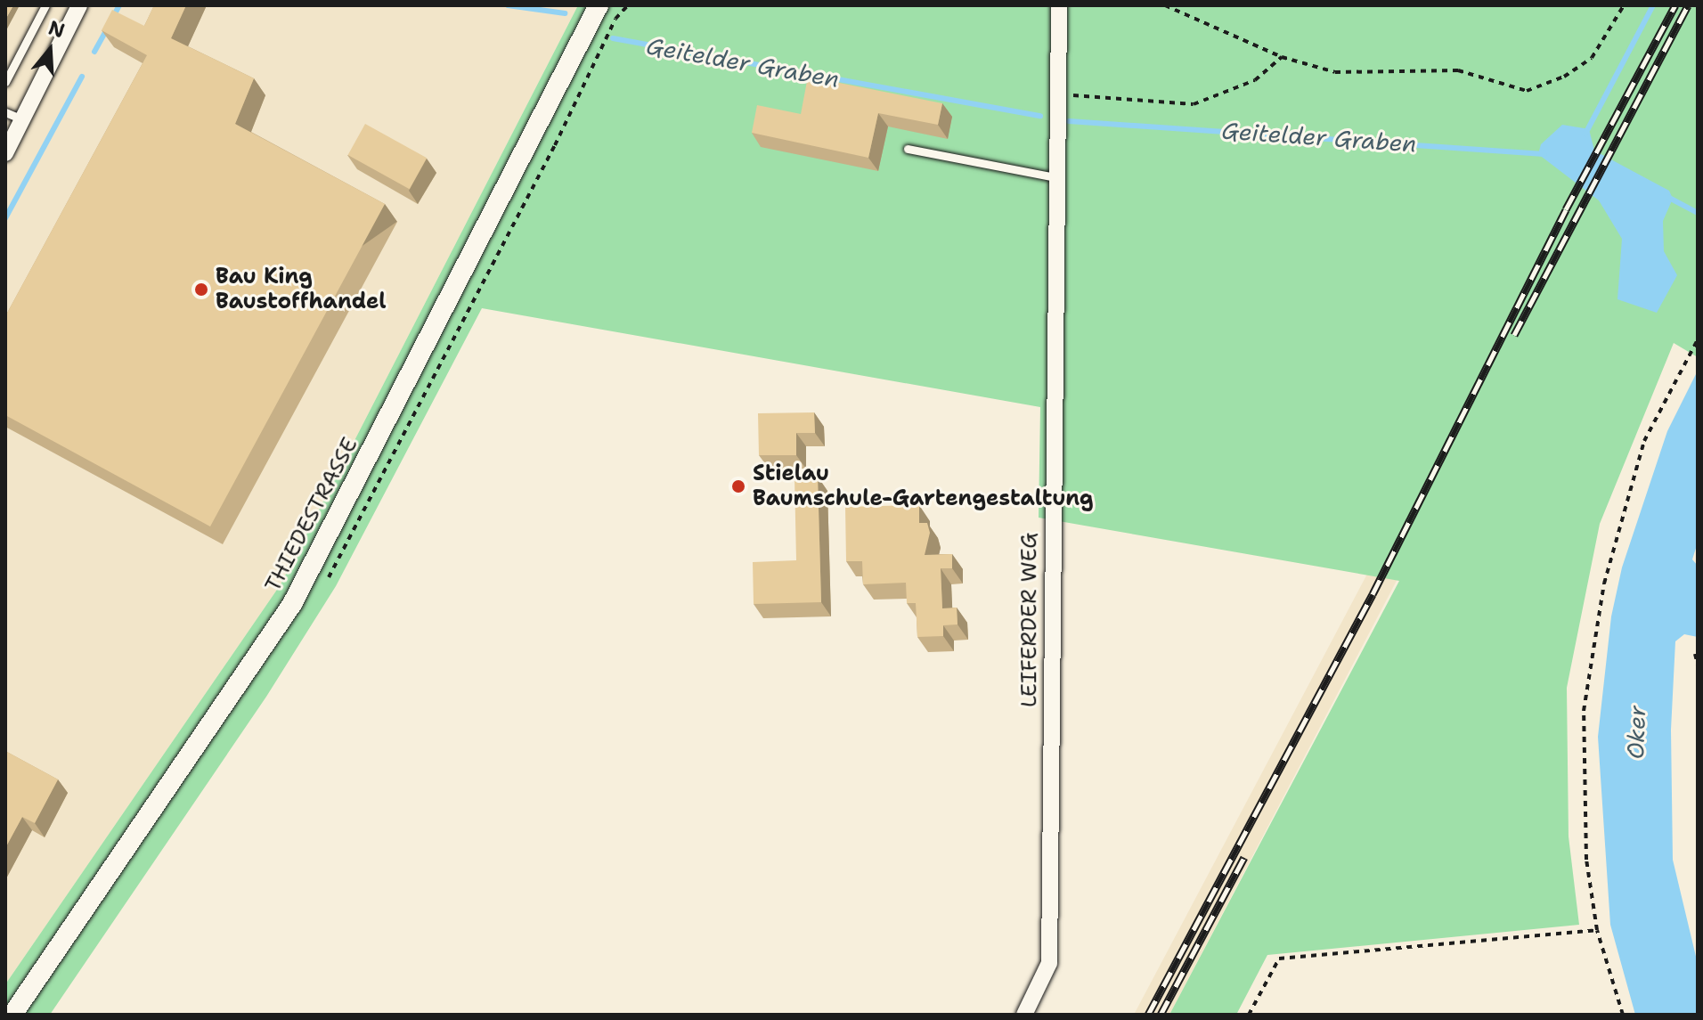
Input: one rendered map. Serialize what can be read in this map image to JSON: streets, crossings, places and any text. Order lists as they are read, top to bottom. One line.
{"streets":{"street":["THIEDESTRASSE","LEIFERDER WEG"]},"water":["Geitelder Graben","Oker"],"places":["Bau King Baustoffhandel","Stielau Baumschule-Gartengestaltung"],"north":"top"}
